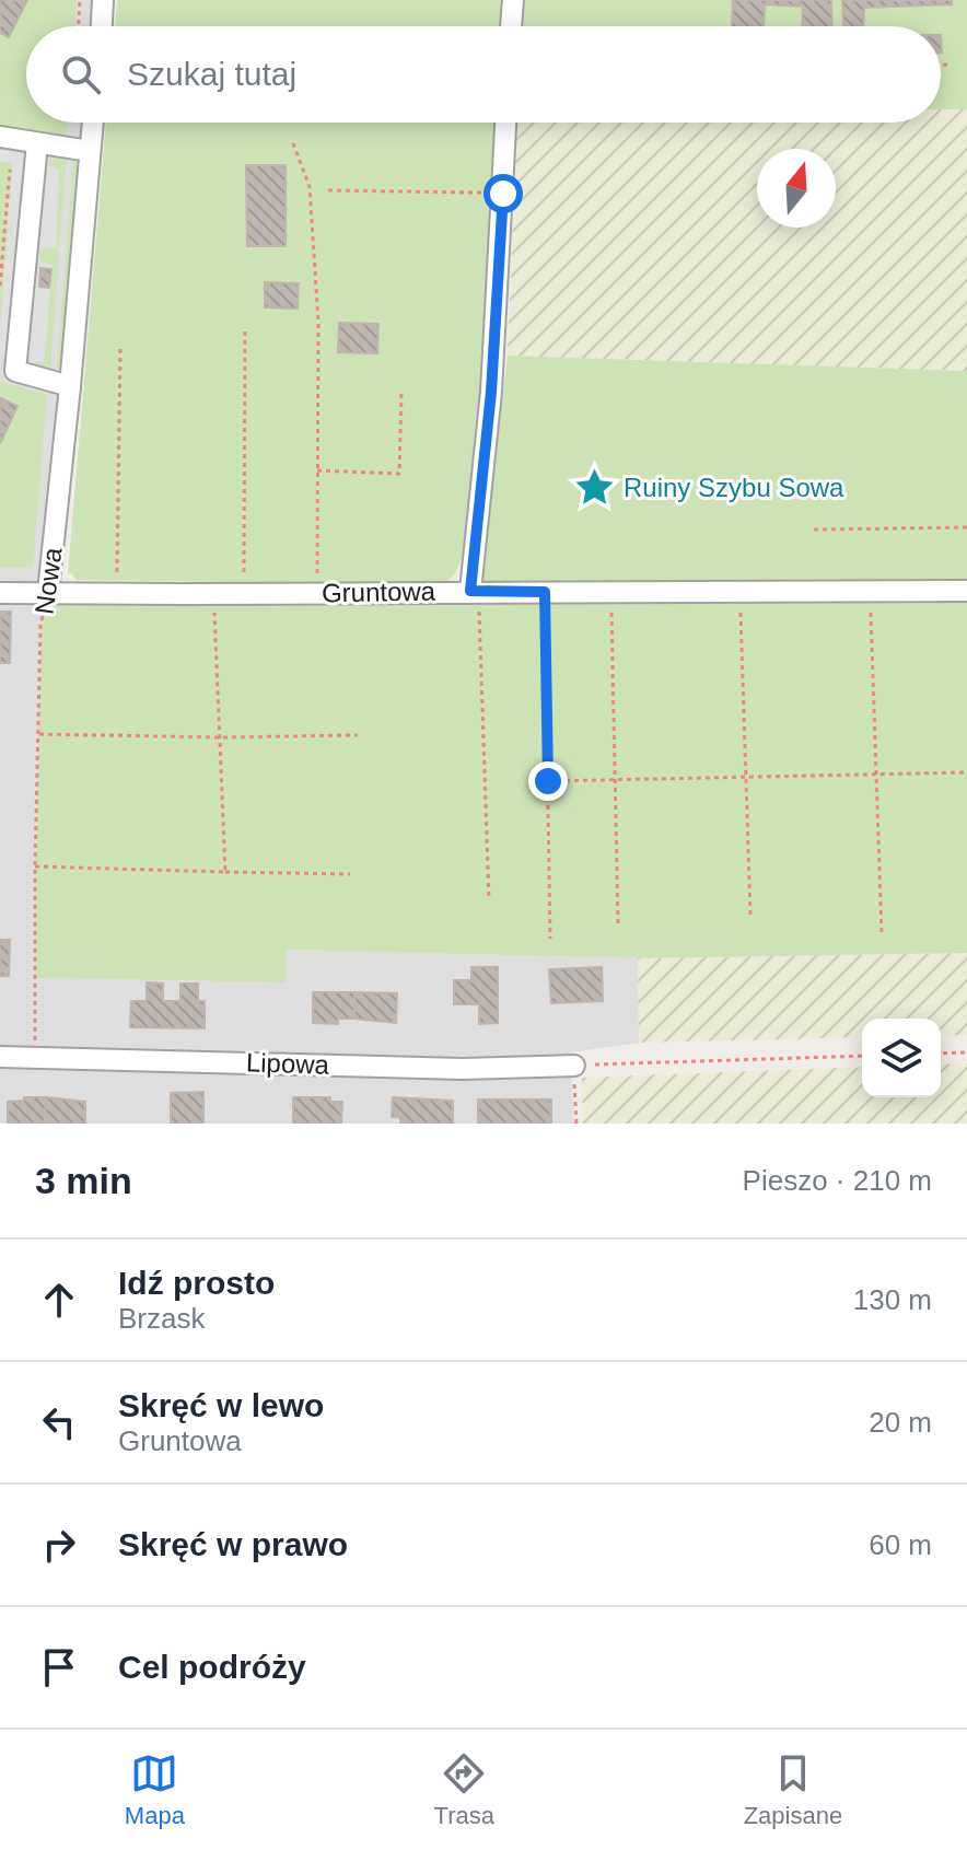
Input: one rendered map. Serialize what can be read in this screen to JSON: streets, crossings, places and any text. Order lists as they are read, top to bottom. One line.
{"streets":{"street":["Nowa","Gruntowa","Lipowa"]},"crossings":[["Nowa","Gruntowa"],["Nowa","Lipowa"]],"places":{"place":["Ruiny Szybu Sowa"]},"north":"top","page":{"search":"Szukaj tutaj","heading":["3 min","Pieszo · 210 m"],"list":[["Idź prosto","Brzask","130 m"],["Skręć w lewo","Gruntowa","20 m"],["Skręć w prawo","60 m"],"Cel podróży"],"nav":["Mapa","Trasa","Zapisane"]}}
